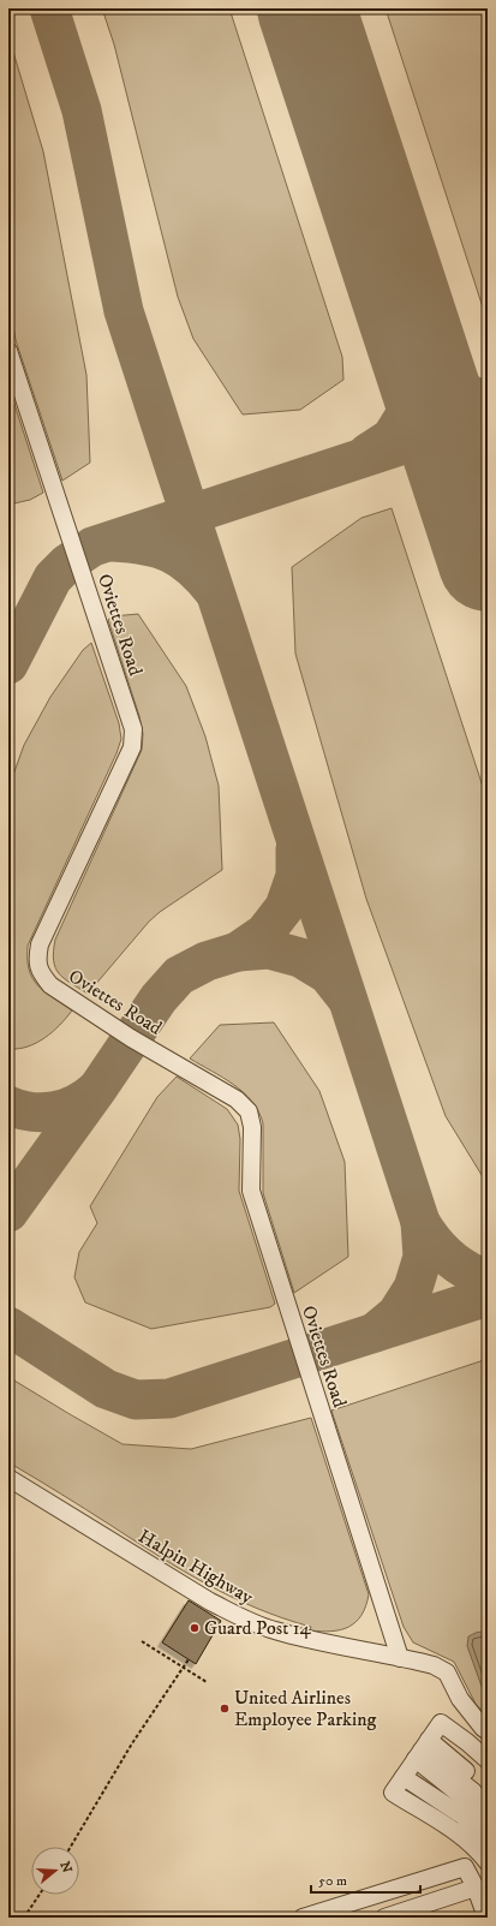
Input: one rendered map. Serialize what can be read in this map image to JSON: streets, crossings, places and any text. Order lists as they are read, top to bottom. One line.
{"streets":{"lane":["Oviettes Road","Halpin Highway"]},"crossings":[["Oviettes Road","Halpin Highway"]],"places":["Guard Post 14","United Airlines Employee Parking"],"scale_bar":"50 m","north":"right"}
